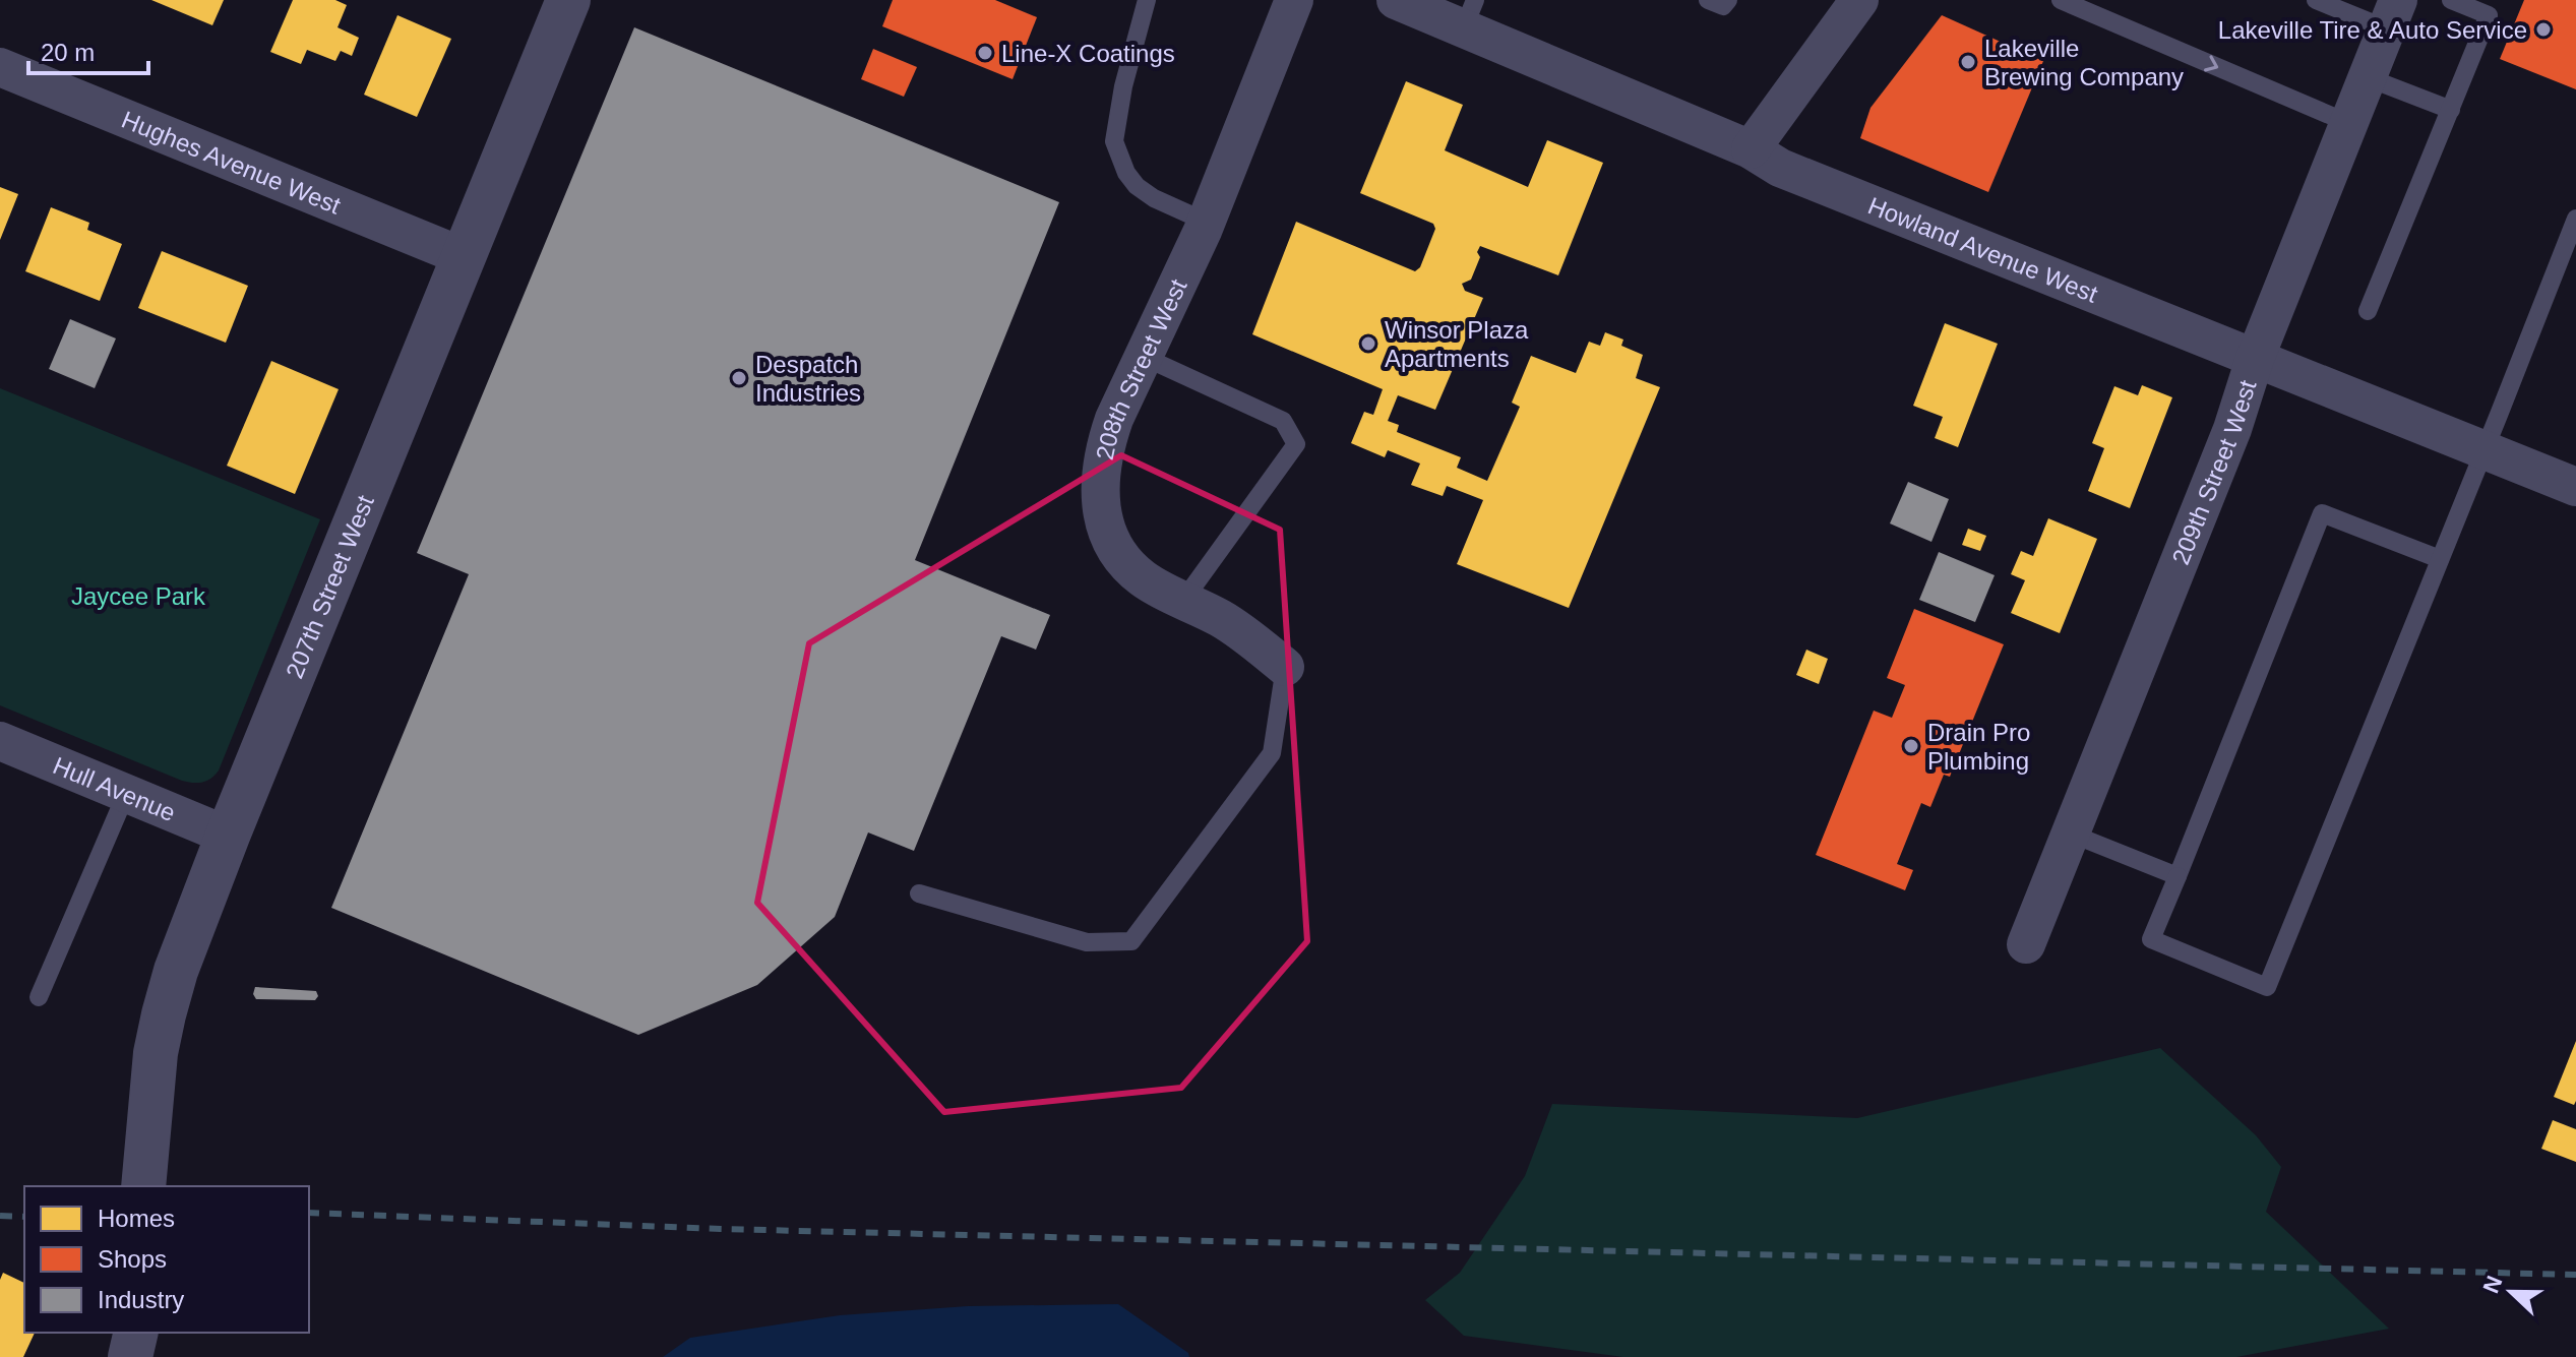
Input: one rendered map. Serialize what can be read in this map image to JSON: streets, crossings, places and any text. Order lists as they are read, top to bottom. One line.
{"streets":{"street":["Hughes Avenue West","Howland Avenue West","208th Street West","209th Street West","207th Street West","Hull Avenue"]},"crossings":[["Hughes Avenue West","207th Street West"],["Howland Avenue West","209th Street West"],["207th Street West","Hull Avenue"]],"parks":["Jaycee Park"],"places":["Lakeville Tire & Auto Service","Line-X Coatings","Lakeville Brewing Company","Winsor Plaza Apartments","Despatch Industries","Drain Pro Plumbing"],"legend":["Homes","Shops","Industry"],"scale_bar":"20 m","north":"left"}
